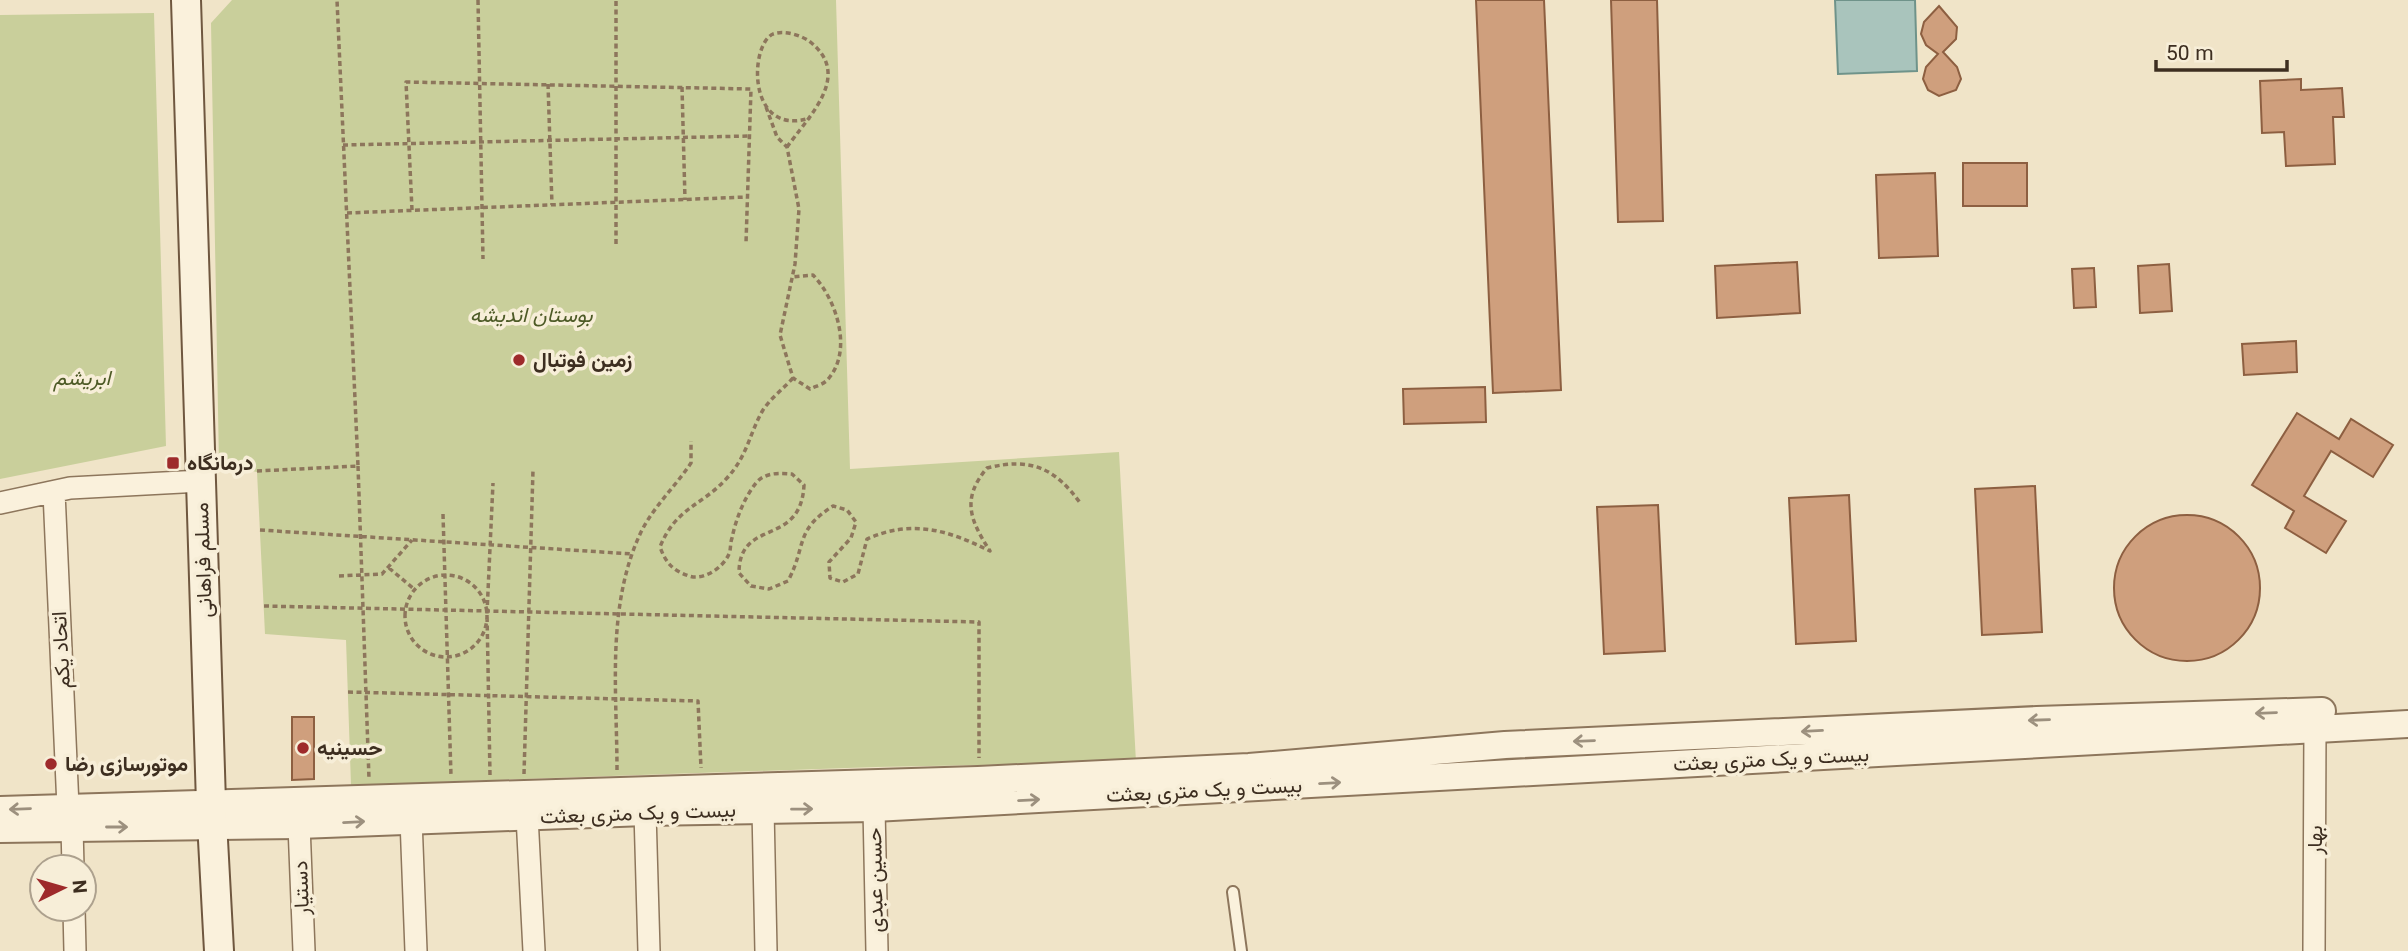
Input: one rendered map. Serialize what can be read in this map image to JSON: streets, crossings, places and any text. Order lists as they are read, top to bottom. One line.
{"streets":{"main road":["مسلم فراهانی"],"street":["اتحاد یکم","بیست و یک متری بعثت","بهار","حسین عبدی","دستیار"]},"crossings":[["مسلم فراهانی","بیست و یک متری بعثت"],["اتحاد یکم","بیست و یک متری بعثت"],["بیست و یک متری بعثت","بهار"],["بیست و یک متری بعثت","حسین عبدی"],["بیست و یک متری بعثت","دستیار"]],"parks":["بوستان اندیشه","ابریشم"],"places":{"other":["زمین فوتبال","حسینیه","موتورسازی رضا"],"transit":["درمانگاه"]},"scale_bar":"50 m","north":"right"}
